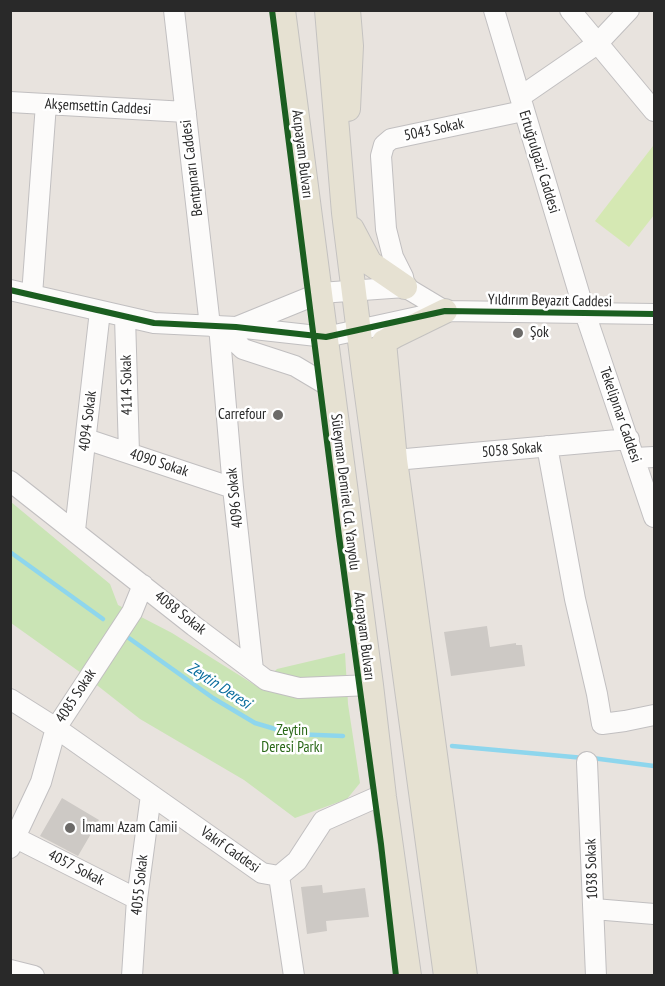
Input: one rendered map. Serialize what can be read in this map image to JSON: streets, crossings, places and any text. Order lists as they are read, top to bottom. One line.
{"streets":{"main road":["Acıpayam Bulvarı"],"street":["Akşemsettin Caddesi","5043 Sokak","Ertuğrulgazi Caddesi","Bentpınarı Caddesi","Yıldırım Beyazıt Caddesi","4114 Sokak","Tekelipınar Caddesi","4094 Sokak","5058 Sokak","4090 Sokak","4096 Sokak","4088 Sokak","4085 Sokak","Vakıf Caddesi","4057 Sokak","1038 Sokak","4055 Sokak"],"cycle path":["Süleyman Demirel Cd. Yanyolu"]},"crossings":[["Akşemsettin Caddesi","Bentpınarı Caddesi"],["5043 Sokak","Ertuğrulgazi Caddesi"],["Acıpayam Bulvarı","Yıldırım Beyazıt Caddesi"],["Acıpayam Bulvarı","4088 Sokak"],["Acıpayam Bulvarı","Vakıf Caddesi"],["Ertuğrulgazi Caddesi","Yıldırım Beyazıt Caddesi"],["Ertuğrulgazi Caddesi","Tekelipınar Caddesi"],["Bentpınarı Caddesi","Yıldırım Beyazıt Caddesi"],["Bentpınarı Caddesi","4096 Sokak"],["Yıldırım Beyazıt Caddesi","4114 Sokak"],["Yıldırım Beyazıt Caddesi","Tekelipınar Caddesi"],["Yıldırım Beyazıt Caddesi","4094 Sokak"],["Yıldırım Beyazıt Caddesi","4096 Sokak"],["4114 Sokak","4090 Sokak"],["Tekelipınar Caddesi","5058 Sokak"],["4094 Sokak","4090 Sokak"],["4094 Sokak","4088 Sokak"],["4090 Sokak","4096 Sokak"],["4096 Sokak","4088 Sokak"],["4088 Sokak","4085 Sokak"],["4085 Sokak","Vakıf Caddesi"],["4085 Sokak","4057 Sokak"],["Vakıf Caddesi","4055 Sokak"],["4057 Sokak","4055 Sokak"]],"water":["Zeytin Deresi"],"parks":["Zeytin Deresi Parkı"],"places":["Şok","Carrefour","İmamı Azam Camii"]}
